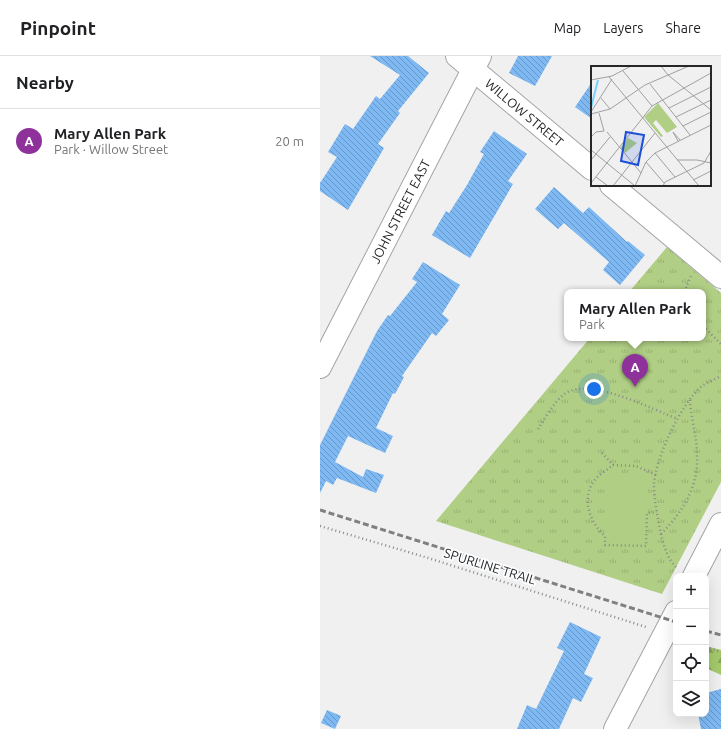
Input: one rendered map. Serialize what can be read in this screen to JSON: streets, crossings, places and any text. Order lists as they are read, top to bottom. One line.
{"streets":{"street":["WILLOW STREET","JOHN STREET EAST"],"path":["SPURLINE TRAIL"]},"crossings":[["WILLOW STREET","JOHN STREET EAST"]],"page":{"header":"Pinpoint","nav":["Map","Layers","Share"],"heading":"Nearby","list":[{"mark":"A","name":"Mary Allen Park","note":"Park · Willow Street","value":"20 m"}],"popup":["Mary Allen Park","Park"],"pins":"A","map_buttons":["+","−"]}}
